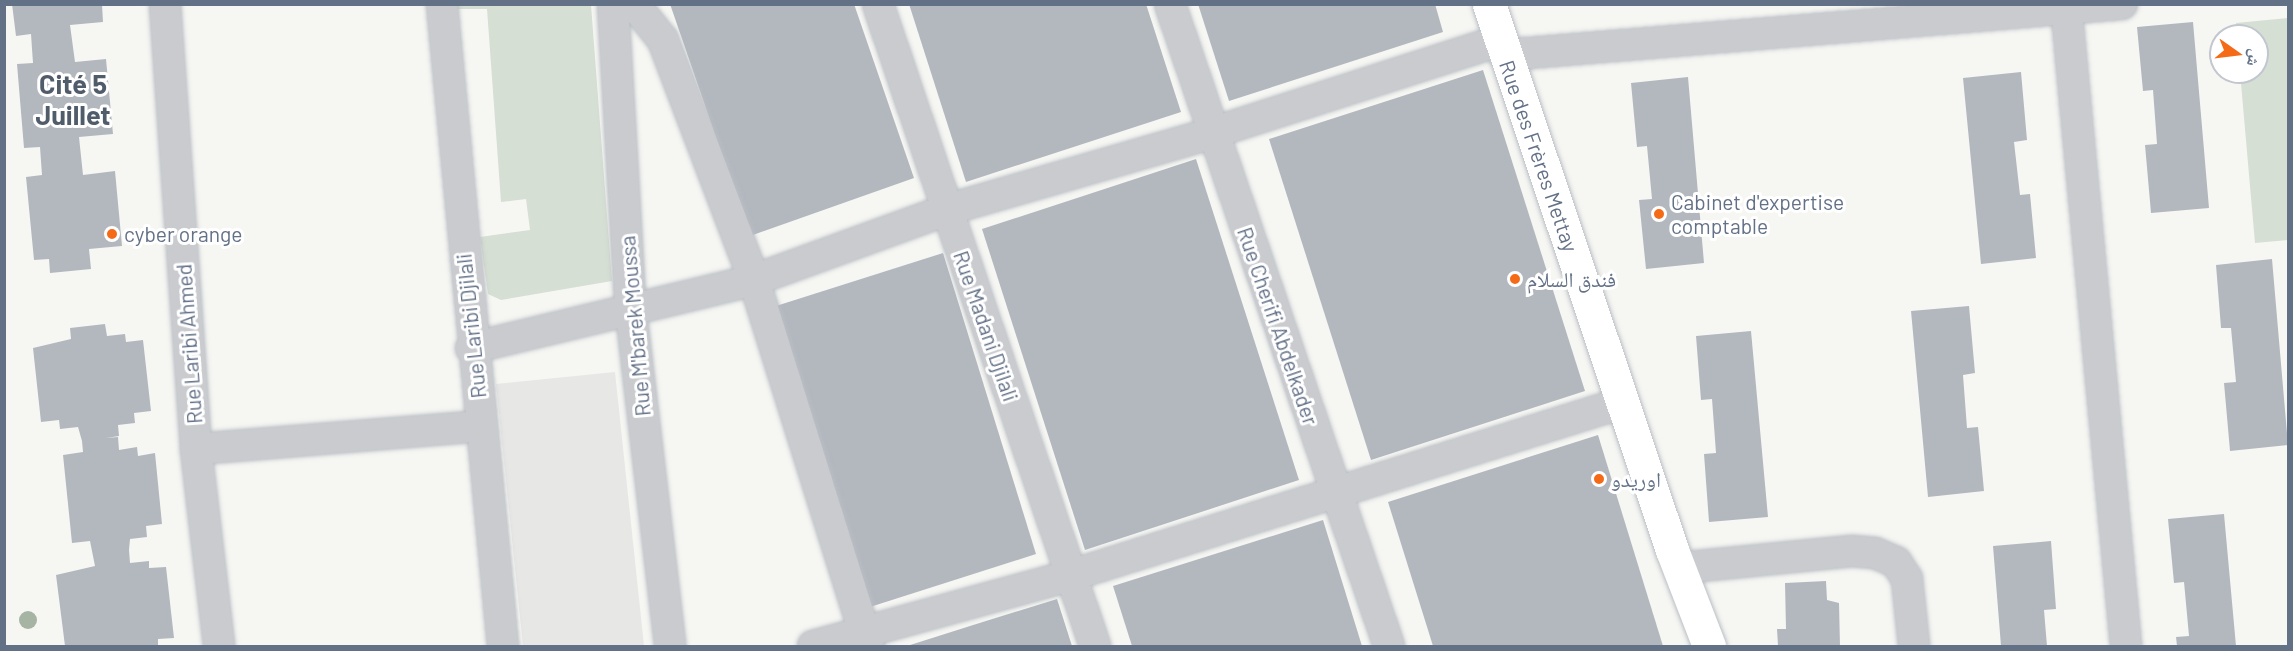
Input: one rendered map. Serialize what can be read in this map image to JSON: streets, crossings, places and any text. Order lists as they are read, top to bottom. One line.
{"streets":{"street":["Rue des Frères Mettay","Rue Laribi Djilali","Rue M'barek Moussa","Rue Madani Djilali","Rue Cherifi Abdelkader","Rue Laribi Ahmed"]},"districts":["Cité 5 Juillet"],"places":["Cabinet d'expertise comptable","cyber orange","فندق السلام","اوريدو"],"north":"right"}
